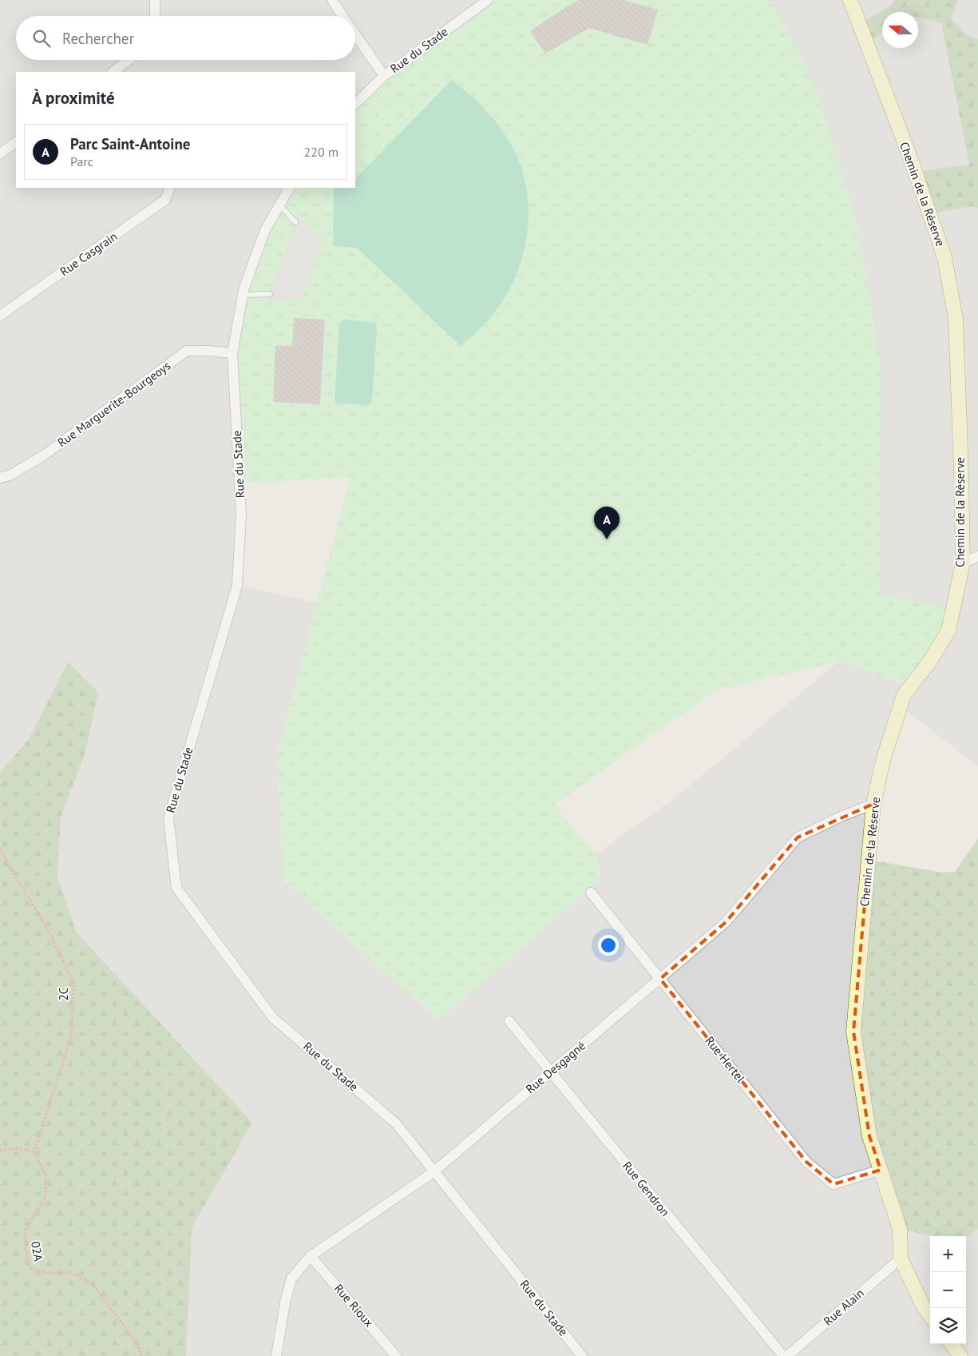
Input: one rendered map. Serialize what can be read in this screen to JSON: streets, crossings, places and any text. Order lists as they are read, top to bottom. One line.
{"streets":{"street":["Rue du Stade","Chemin de la Réserve","Rue Casgrain","Rue Marguerite-Bourgeoys","Rue Hertel","Rue Desgagné","Rue Gendron","Rue Rioux","Rue Alain"],"path":["2C","02A"]},"crossings":[["Rue du Stade","Rue Marguerite-Bourgeoys"],["Rue du Stade","Rue Desgagné"],["Chemin de la Réserve","Rue Hertel"],["Chemin de la Réserve","Rue Desgagné"],["Chemin de la Réserve","Rue Alain"],["2C","02A"],["Rue Hertel","Rue Desgagné"],["Rue Desgagné","Rue Gendron"],["Rue Desgagné","Rue Rioux"]],"north":"left","page":{"search":"Rechercher","heading":"À proximité","list":[{"mark":"A","name":"Parc Saint-Antoine","note":"Parc","value":"220 m"}],"pins":"A","map_buttons":["+","−"]}}
